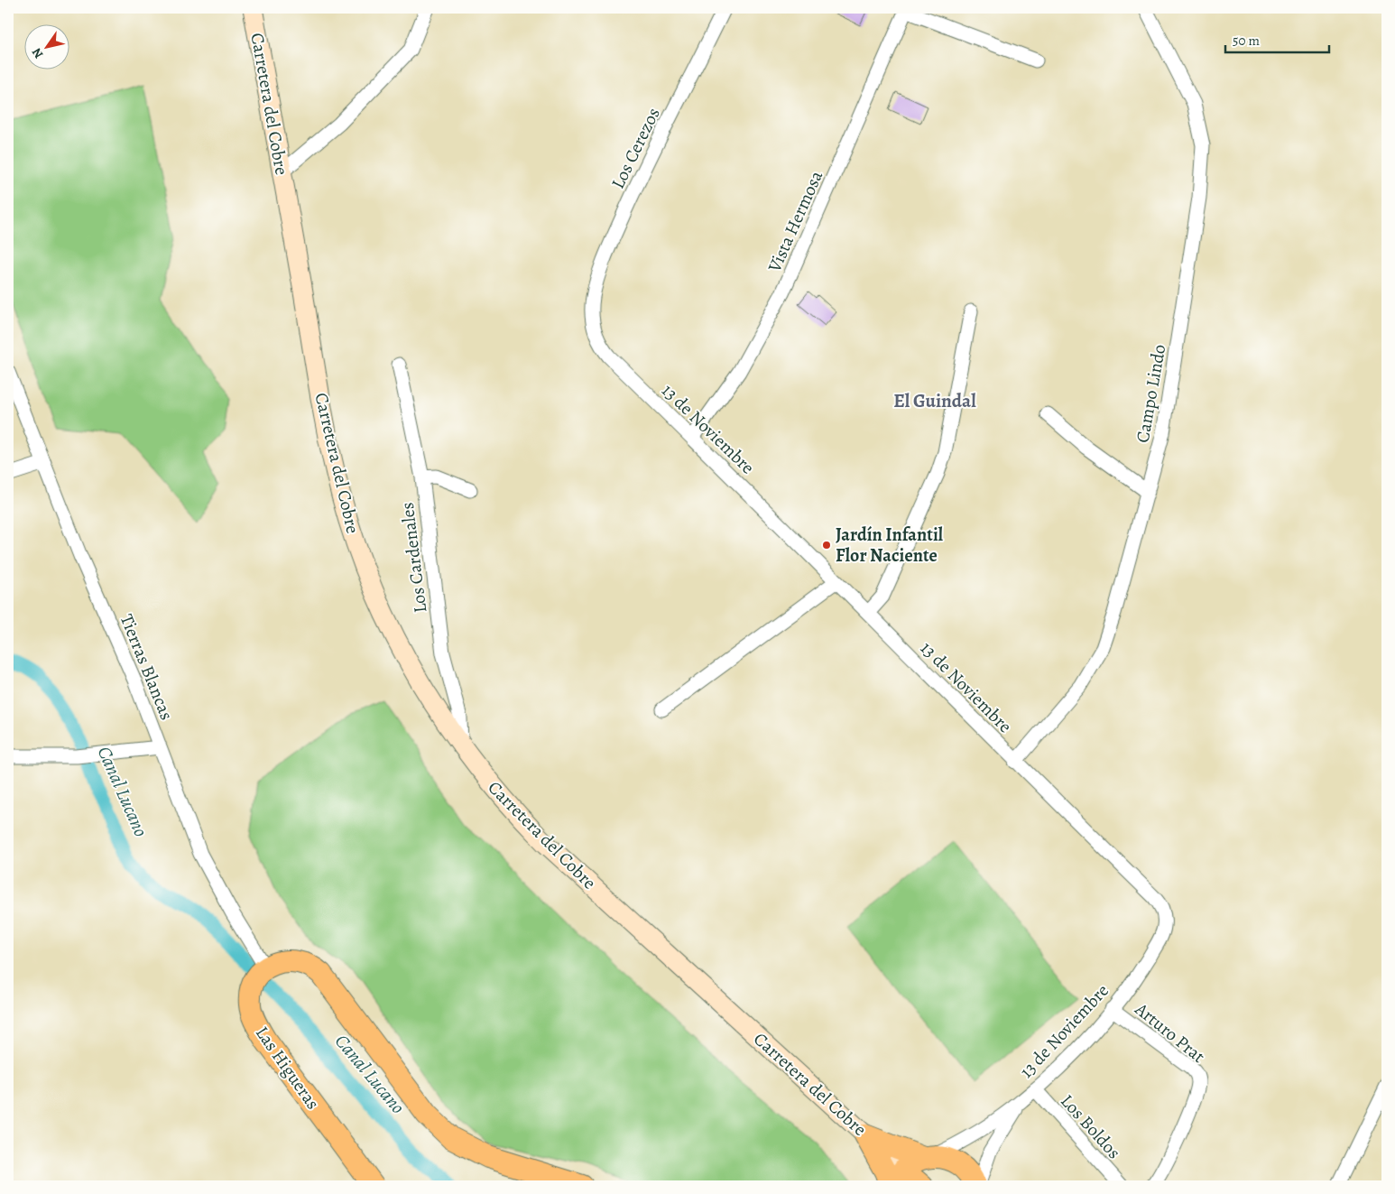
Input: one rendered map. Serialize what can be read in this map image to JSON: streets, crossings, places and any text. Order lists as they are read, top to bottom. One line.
{"streets":{"main road":["Carretera del Cobre","Las Higueras"],"street":["Los Cerezos","Vista Hermosa","Campo Lindo","13 de Noviembre","Los Cardenales","Tierras Blancas","Arturo Prat","Los Boldos"]},"crossings":[["Carretera del Cobre","Los Cardenales"],["Los Cerezos","13 de Noviembre"],["Vista Hermosa","13 de Noviembre"],["Campo Lindo","13 de Noviembre"],["13 de Noviembre","Arturo Prat"],["13 de Noviembre","Los Boldos"],["Tierras Blancas","Las Higueras"]],"districts":["El Guindal"],"water":["Canal Lucano"],"places":["Jardín Infantil Flor Naciente"],"scale_bar":"50 m","north":"bottom left"}
